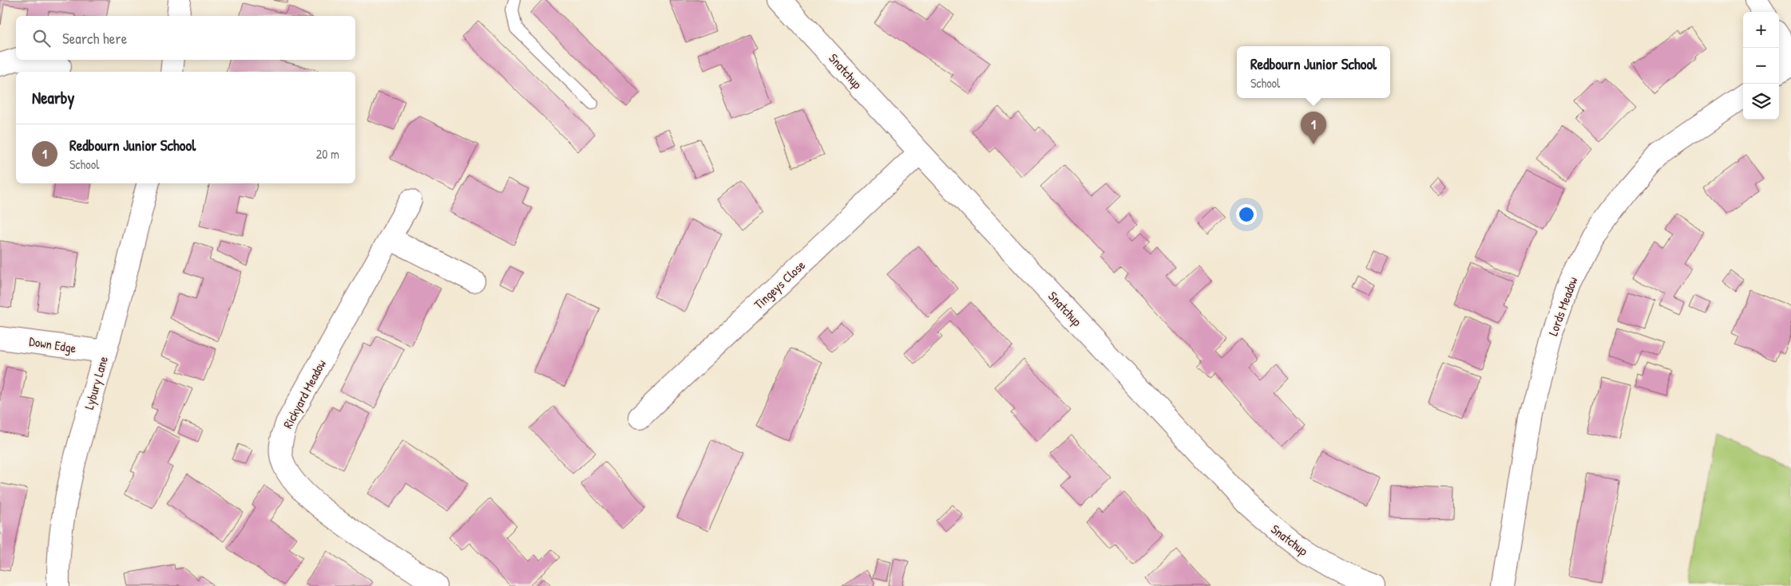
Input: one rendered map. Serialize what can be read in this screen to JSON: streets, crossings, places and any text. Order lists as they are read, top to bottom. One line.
{"streets":{"street":["Snatchup","Tingeys Close","Lords Meadow","Down Edge","Lybury Lane","Rickyard Meadow"]},"crossings":[["Snatchup","Tingeys Close"],["Down Edge","Lybury Lane"]],"page":{"map_buttons":["+","−"],"search":"Search here","popup":["Redbourn Junior School","School"],"heading":"Nearby","pins":"1","list":[{"mark":"1","name":"Redbourn Junior School","note":"School","value":"20 m"}]}}
